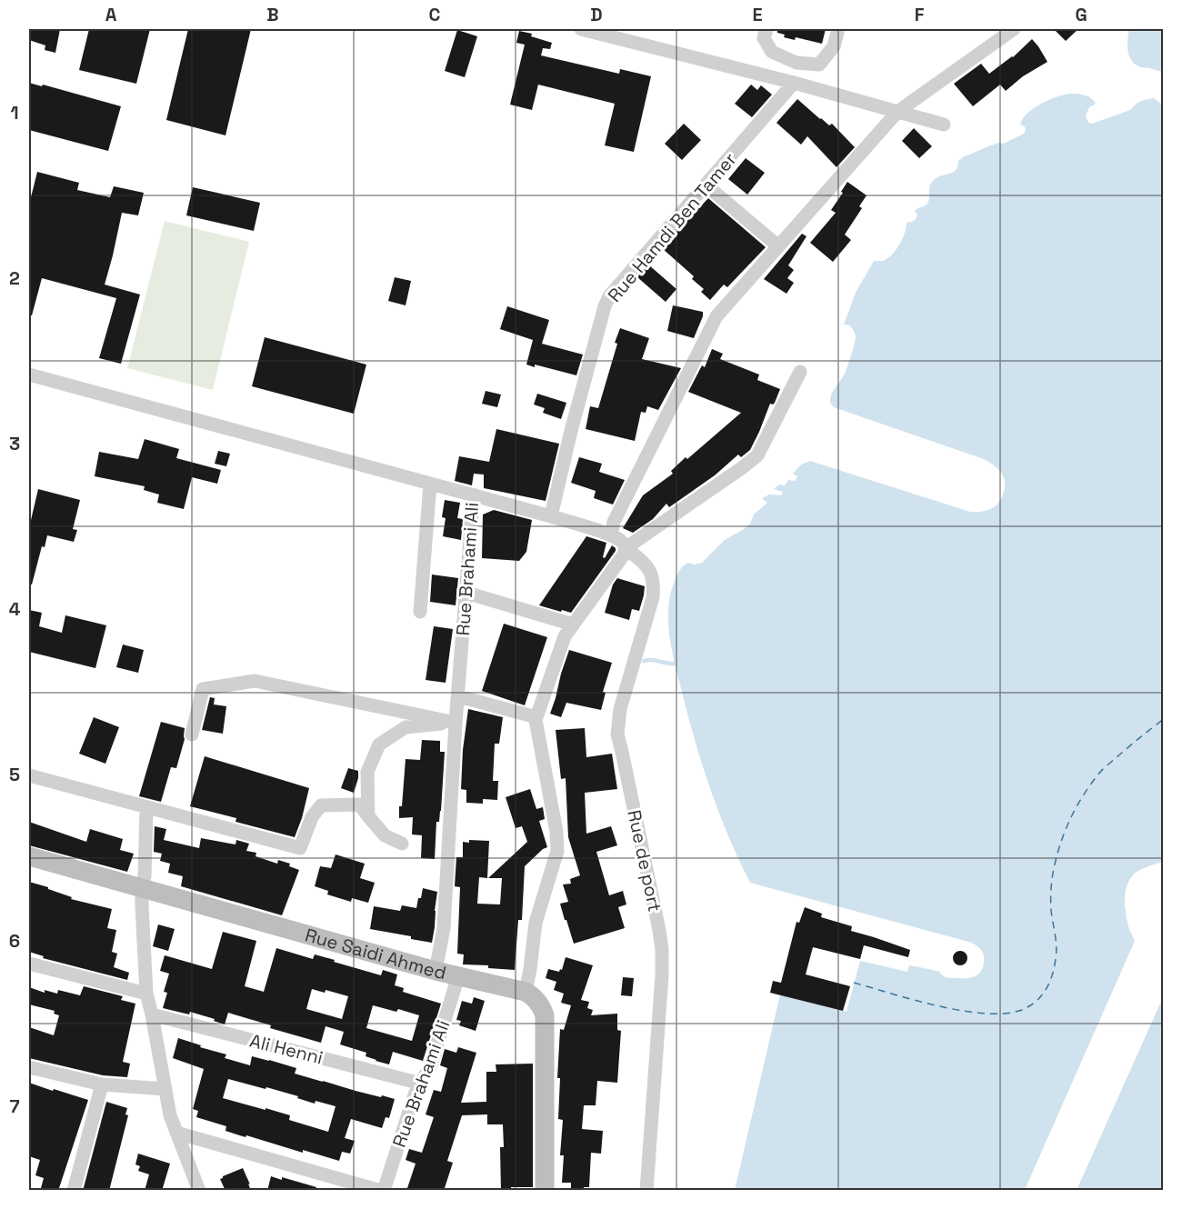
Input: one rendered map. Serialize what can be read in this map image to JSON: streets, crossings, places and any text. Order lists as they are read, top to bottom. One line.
{"streets":{"street":["Rue Hamdi Ben Tamer","Rue Brahami Ali","Rue de port","Rue Saidi Ahmed","Ali Henni"]},"crossings":[["Rue Brahami Ali","Rue Saidi Ahmed"],["Rue Brahami Ali","Ali Henni"]],"grid":{"columns":["A","B","C","D","E","F","G"],"rows":["1","2","3","4","5","6","7"]}}
